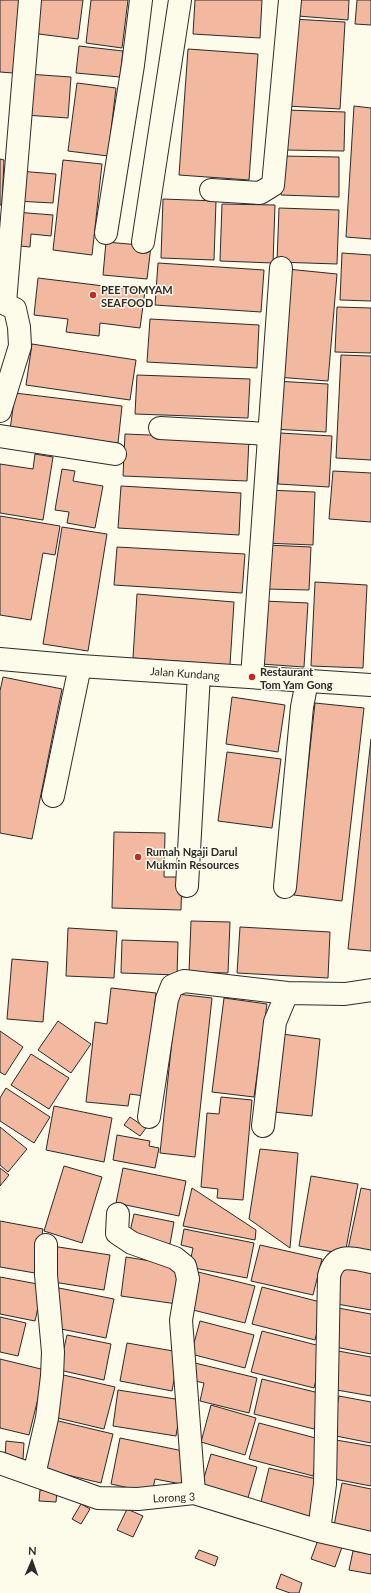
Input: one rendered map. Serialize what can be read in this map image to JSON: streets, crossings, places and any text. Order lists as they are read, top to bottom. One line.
{"streets":{"street":["Jalan Kundang","Lorong 3"]},"places":["PEE TOMYAM SEAFOOD","Restaurant Tom Yam Gong","Rumah Ngaji Darul Mukmin Resources"],"north":"top"}
